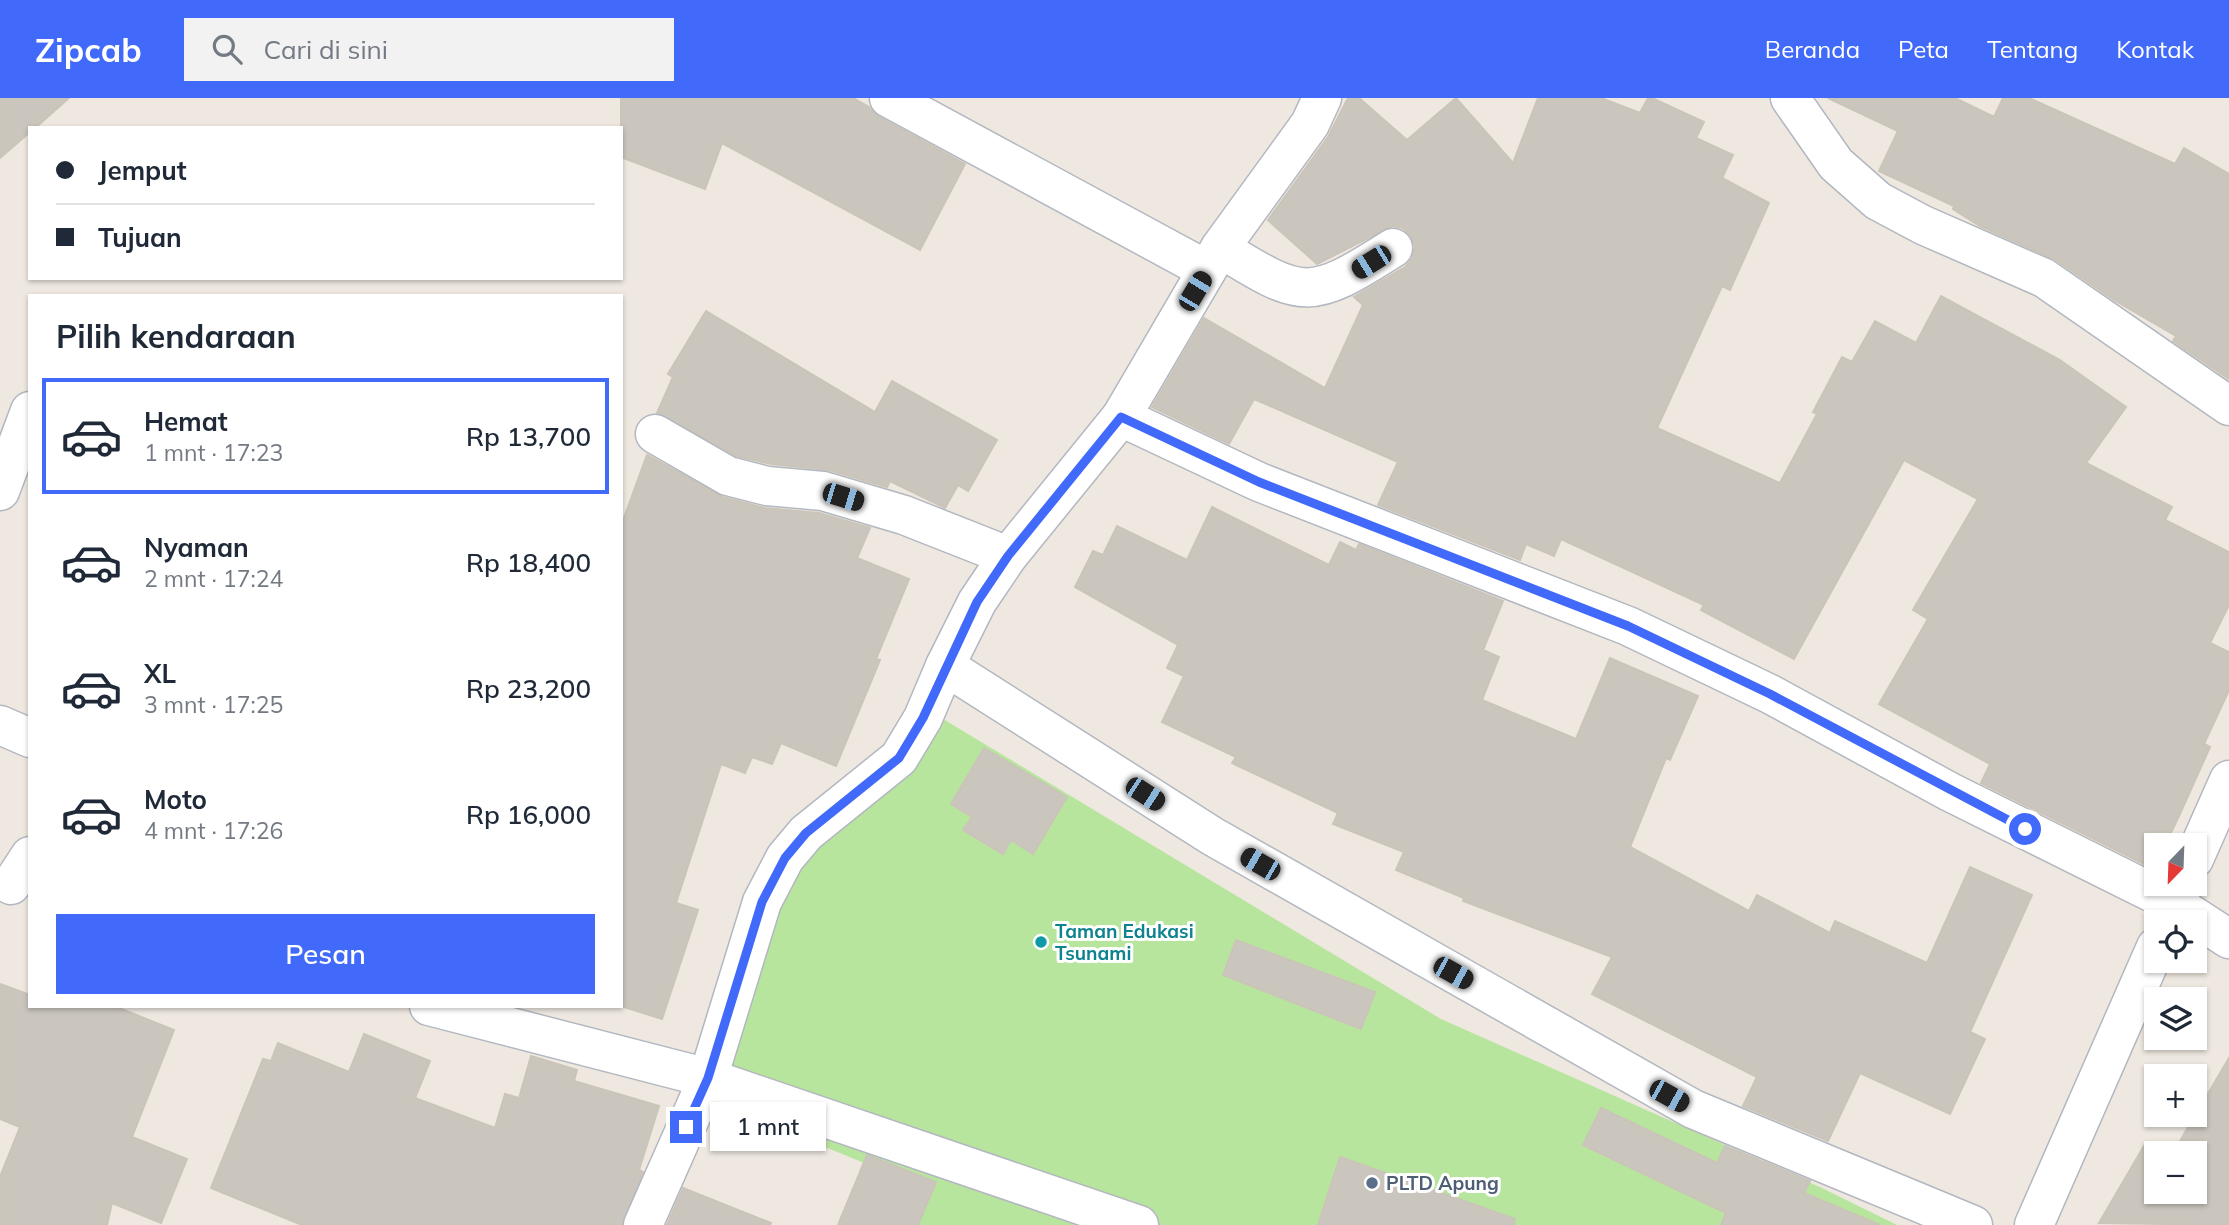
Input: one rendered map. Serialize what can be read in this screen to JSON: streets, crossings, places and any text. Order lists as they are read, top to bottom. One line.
{"places":["Taman Edukasi Tsunami","PLTD Apung"],"north":"bottom left","page":{"header":"Zipcab","search":"Cari di sini","nav":["Beranda","Peta","Tentang","Kontak"],"banner":["Jemput","Tujuan"],"heading":"Pilih kendaraan","list":[{"name":"Hemat","note":"1 mnt · 17:23","value":"Rp 13,700"},{"name":"Nyaman","note":"2 mnt · 17:24","value":"Rp 18,400"},{"name":"XL","note":"3 mnt · 17:25","value":"Rp 23,200"},{"name":"Moto","note":"4 mnt · 17:26","value":"Rp 16,000"}],"map_buttons":["+","−"],"buttons":"Pesan","bubble":"1 mnt"}}
